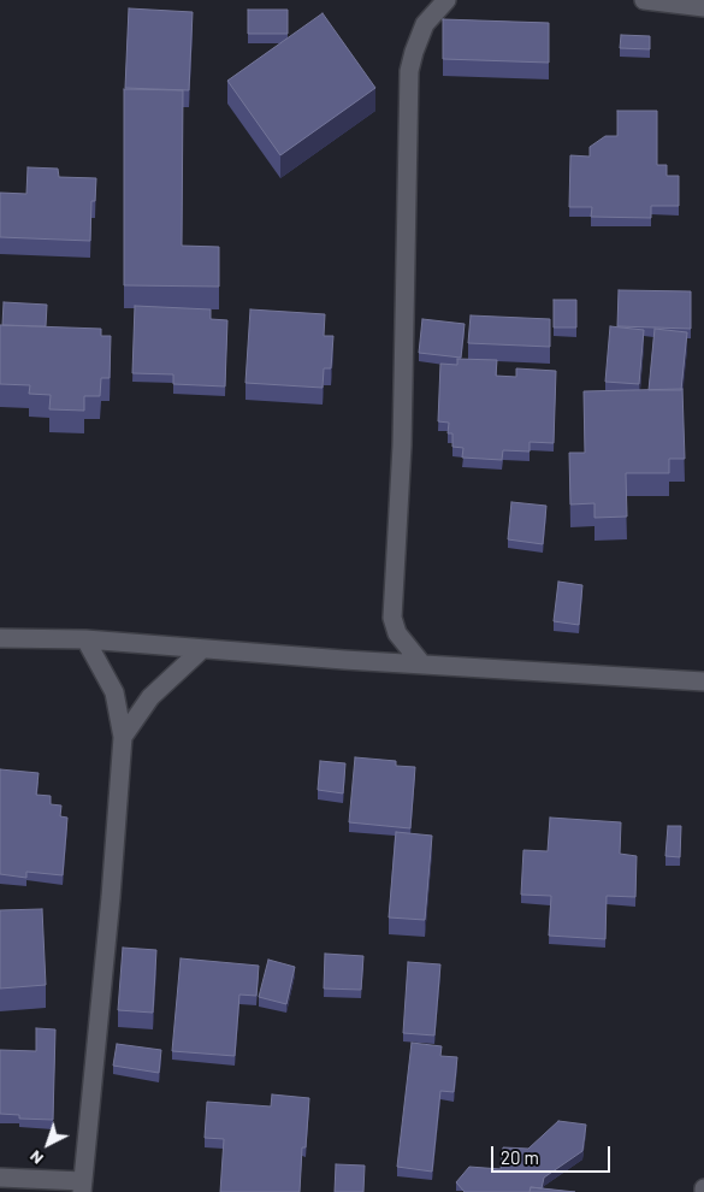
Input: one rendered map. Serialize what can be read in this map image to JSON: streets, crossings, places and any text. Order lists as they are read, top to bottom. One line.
{"scale_bar":"20 m","north":"bottom left"}
